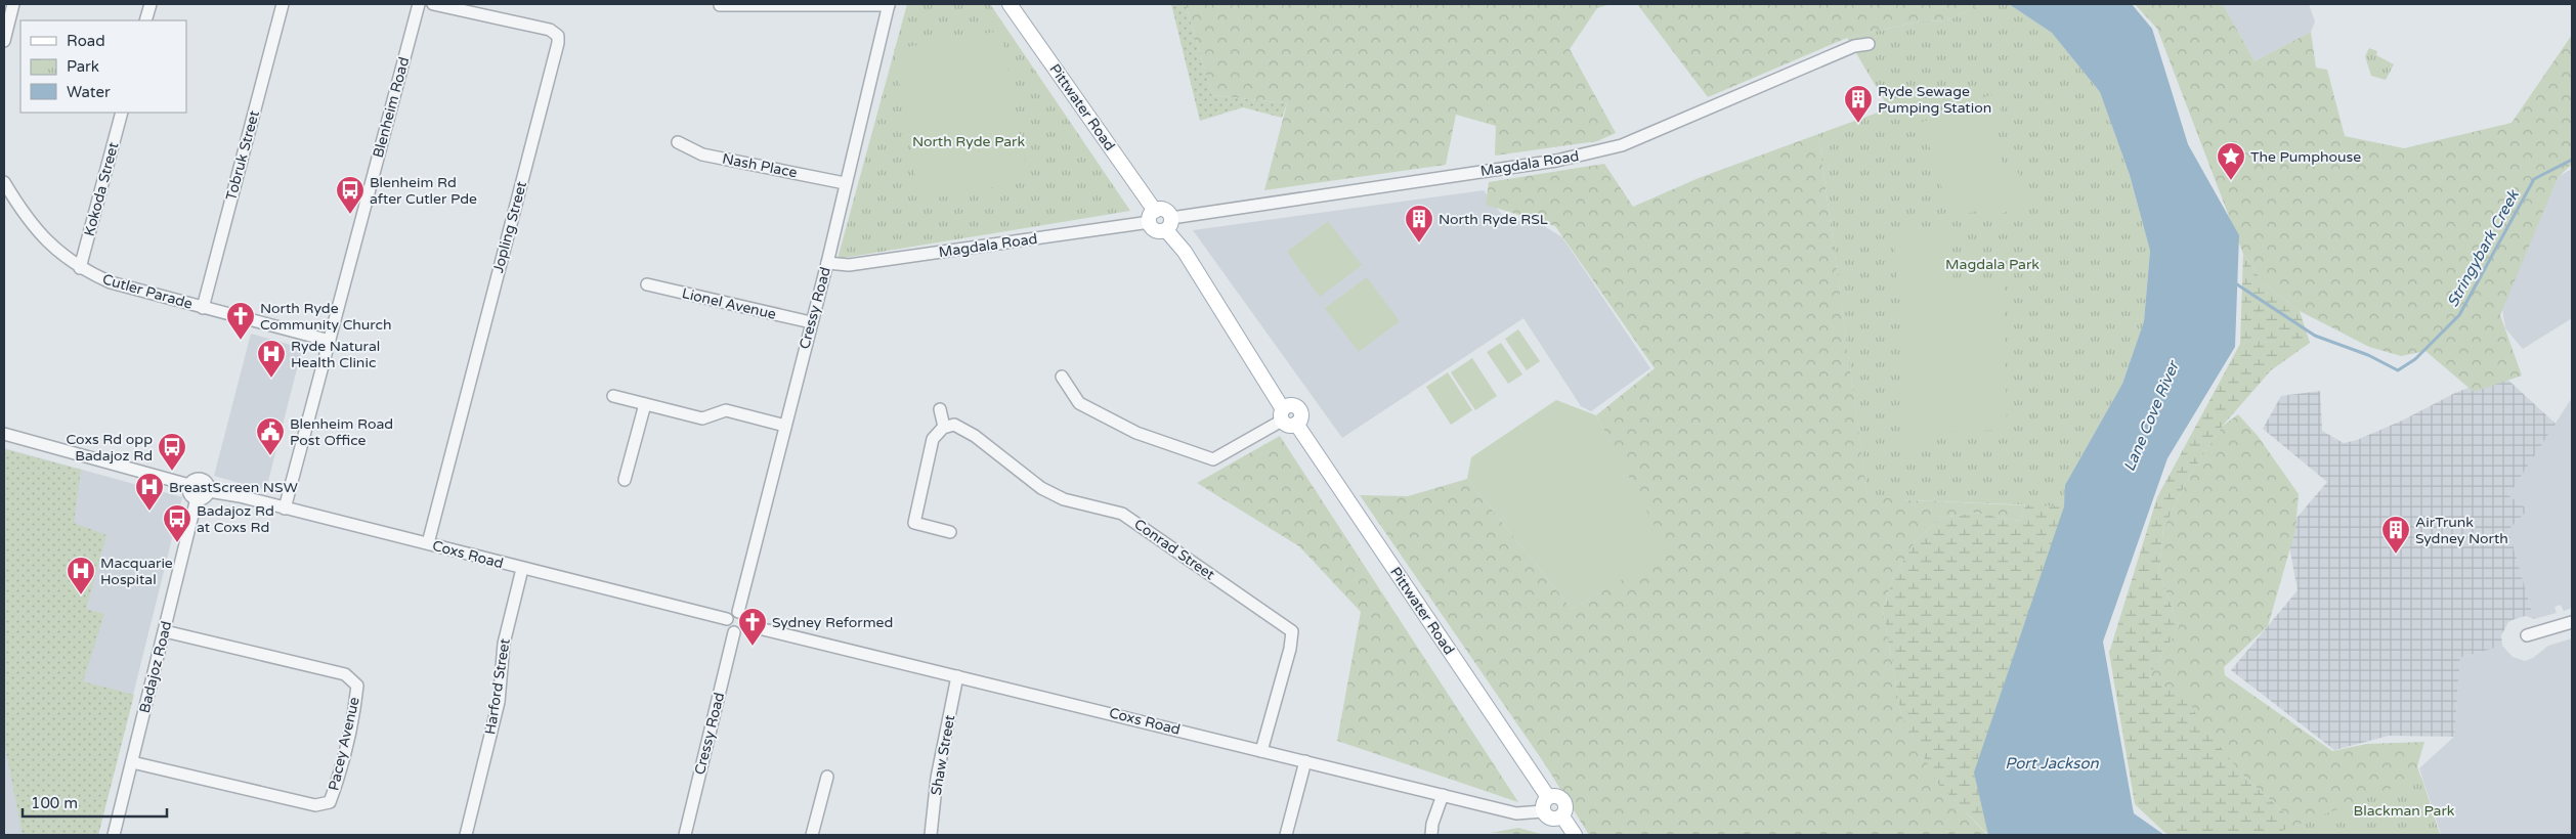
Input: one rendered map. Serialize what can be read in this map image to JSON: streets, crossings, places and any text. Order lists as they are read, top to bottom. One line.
{"streets":{"main road":["Pittwater Road"],"street":["Blenheim Road","Tobruk Street","Magdala Road","Nash Place","Kokoda Street","Jopling Street","Cutler Parade","Lionel Avenue","Cressy Road","Conrad Street","Coxs Road","Badajoz Road","Harford Street","Pacey Avenue","Shaw Street"]},"crossings":[["Blenheim Road","Cutler Parade"],["Blenheim Road","Coxs Road"],["Pittwater Road","Magdala Road"],["Pittwater Road","Coxs Road"],["Tobruk Street","Cutler Parade"],["Magdala Road","Cressy Road"],["Nash Place","Cressy Road"],["Kokoda Street","Cutler Parade"],["Jopling Street","Coxs Road"],["Lionel Avenue","Cressy Road"],["Cressy Road","Coxs Road"],["Conrad Street","Coxs Road"],["Coxs Road","Badajoz Road"],["Coxs Road","Harford Street"],["Coxs Road","Shaw Street"],["Badajoz Road","Pacey Avenue"]],"water":["Stringybark Creek","Lane Cove River","Port Jackson"],"parks":["North Ryde Park","Magdala Park","Blackman Park"],"places":{"building":["Ryde Sewage Pumping Station","North Ryde RSL","AirTrunk Sydney North"],"place":["The Pumphouse"],"bus stop":["Blenheim Rd after Cutler Pde","Coxs Rd opp Badajoz Rd","Badajoz Rd at Coxs Rd"],"church":["North Ryde Community Church","Sydney Reformed"],"hospital":["Ryde Natural Health Clinic","BreastScreen NSW","Macquarie Hospital"],"public building":["Blenheim Road Post Office"]},"legend":["Road","Park","Water"],"scale_bar":"100 m"}
